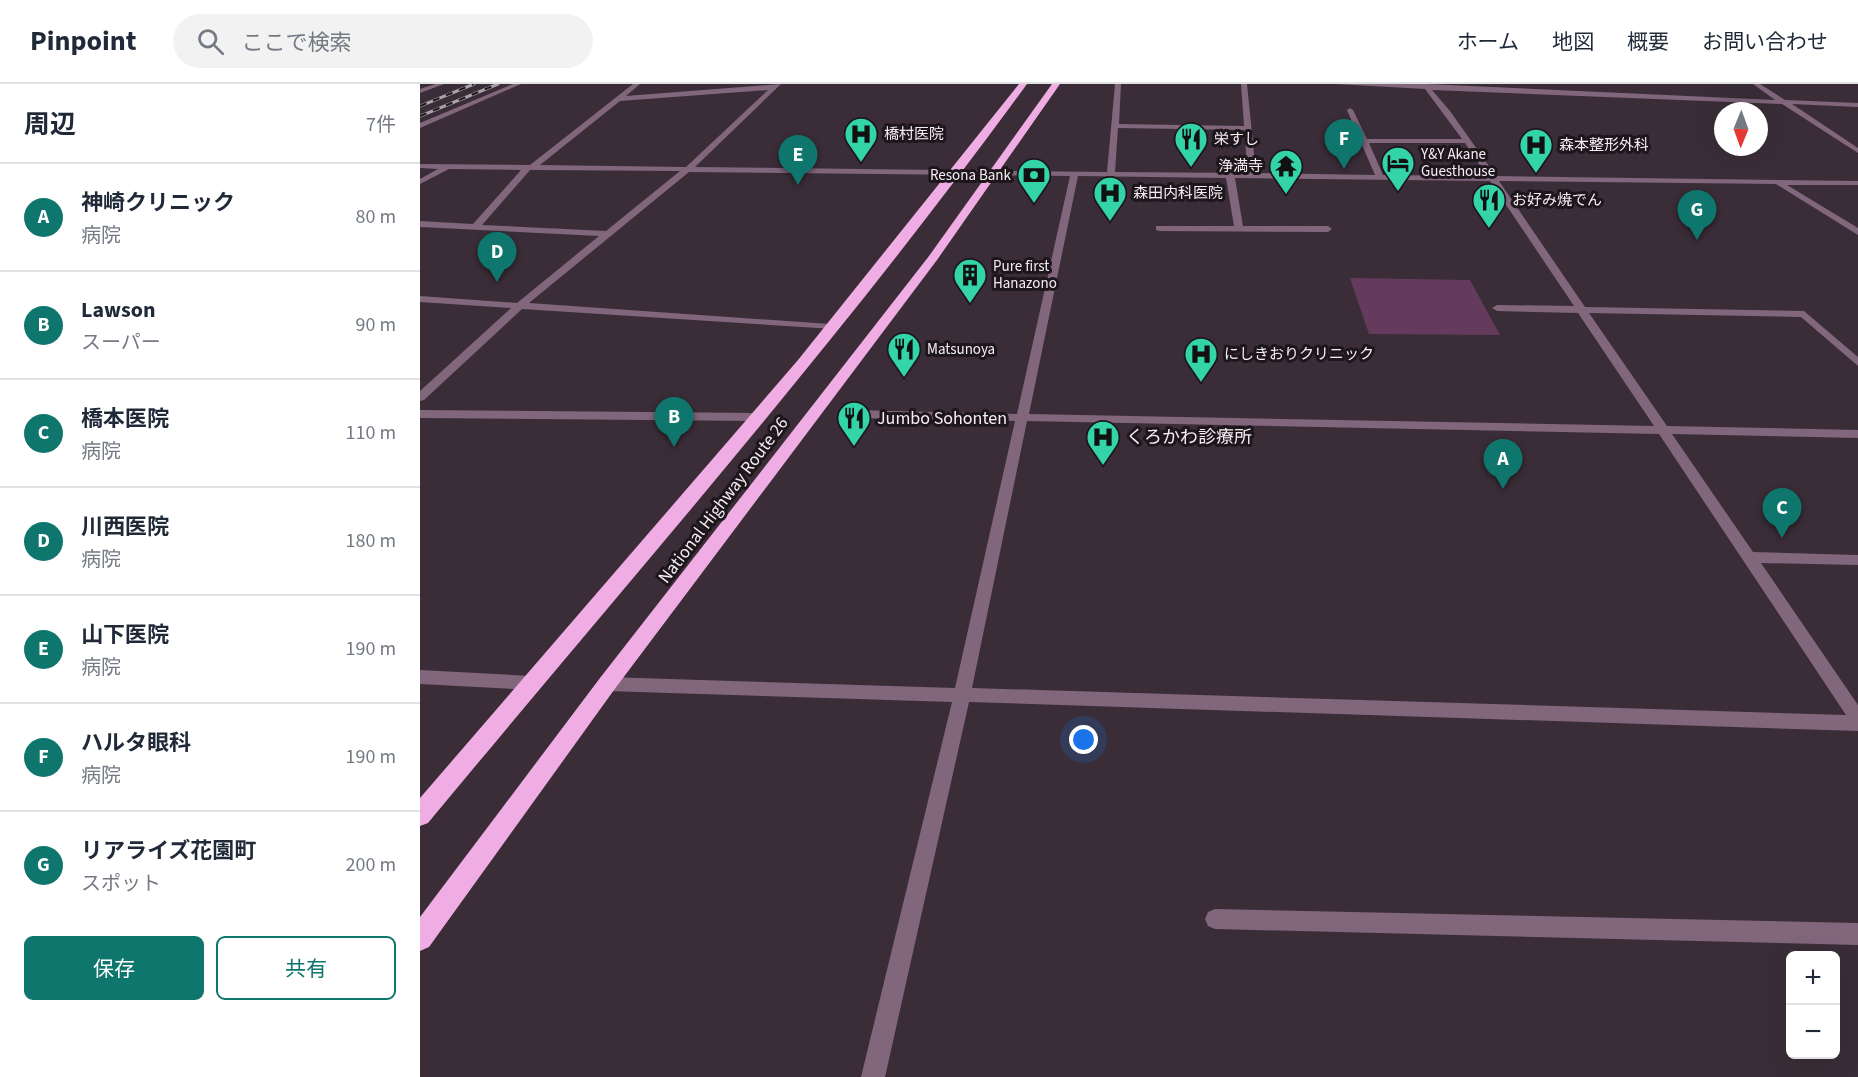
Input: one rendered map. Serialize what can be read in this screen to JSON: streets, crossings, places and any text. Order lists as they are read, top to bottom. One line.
{"streets":{"highway":["National Highway Route 26"]},"places":{"hospital":["橋村医院","森本整形外科","森田内科医院","にしきおりクリニック","くろかわ診療所"],"restaurant":["栄すし","お好み焼でん","Matsunoya","Jumbo Sohonten"],"hotel":["Y&Y Akane Guesthouse"],"temple":["浄満寺"],"bank":["Resona Bank"],"building":["Pure first Hanazono"]},"north":"bottom","page":{"header":"Pinpoint","search":"ここで検索","nav":["ホーム","地図","概要","お問い合わせ"],"heading":["周辺","7件"],"pins":["F","E","G","D","B","A","C"],"list":[{"mark":"A","name":"神崎クリニック","note":"病院","value":"80 m"},{"mark":"B","name":"Lawson","note":"スーパー","value":"90 m"},{"mark":"C","name":"橋本医院","note":"病院","value":"110 m"},{"mark":"D","name":"川西医院","note":"病院","value":"180 m"},{"mark":"E","name":"山下医院","note":"病院","value":"190 m"},{"mark":"F","name":"ハルタ眼科","note":"病院","value":"190 m"},{"mark":"G","name":"リアライズ花園町","note":"スポット","value":"200 m"}],"buttons":["保存","共有"],"map_buttons":["+","−"]}}
